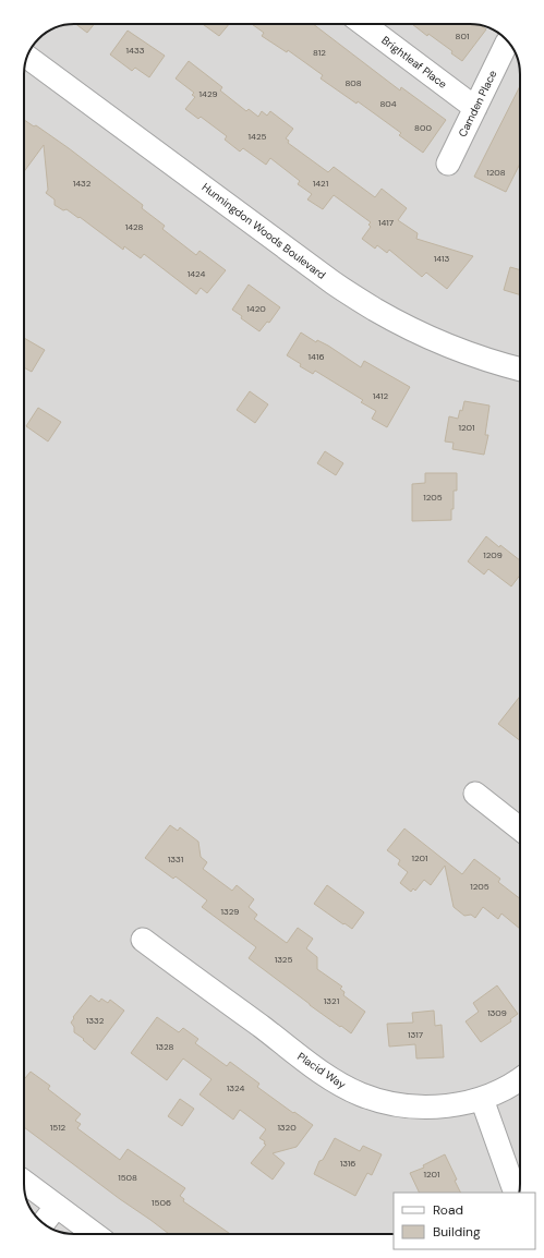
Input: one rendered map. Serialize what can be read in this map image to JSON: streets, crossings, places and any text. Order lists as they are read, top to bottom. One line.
{"streets":{"street":["Brightleaf Place","Camden Place","Hunningdon Woods Boulevard","Placid Way"]},"crossings":[["Brightleaf Place","Camden Place"]],"house_numbers":["801","1433","812","808","1429","804","800","1425","1208","1432","1421","1417","1428","1413","1424","1420","1416","1412","1201","1205","1209","1201","1331","1205","1329","1325","1321","1309","1332","1317","1328","1324","1512","1320","1316","1201","1508","1506"],"legend":["Road","Building"]}
